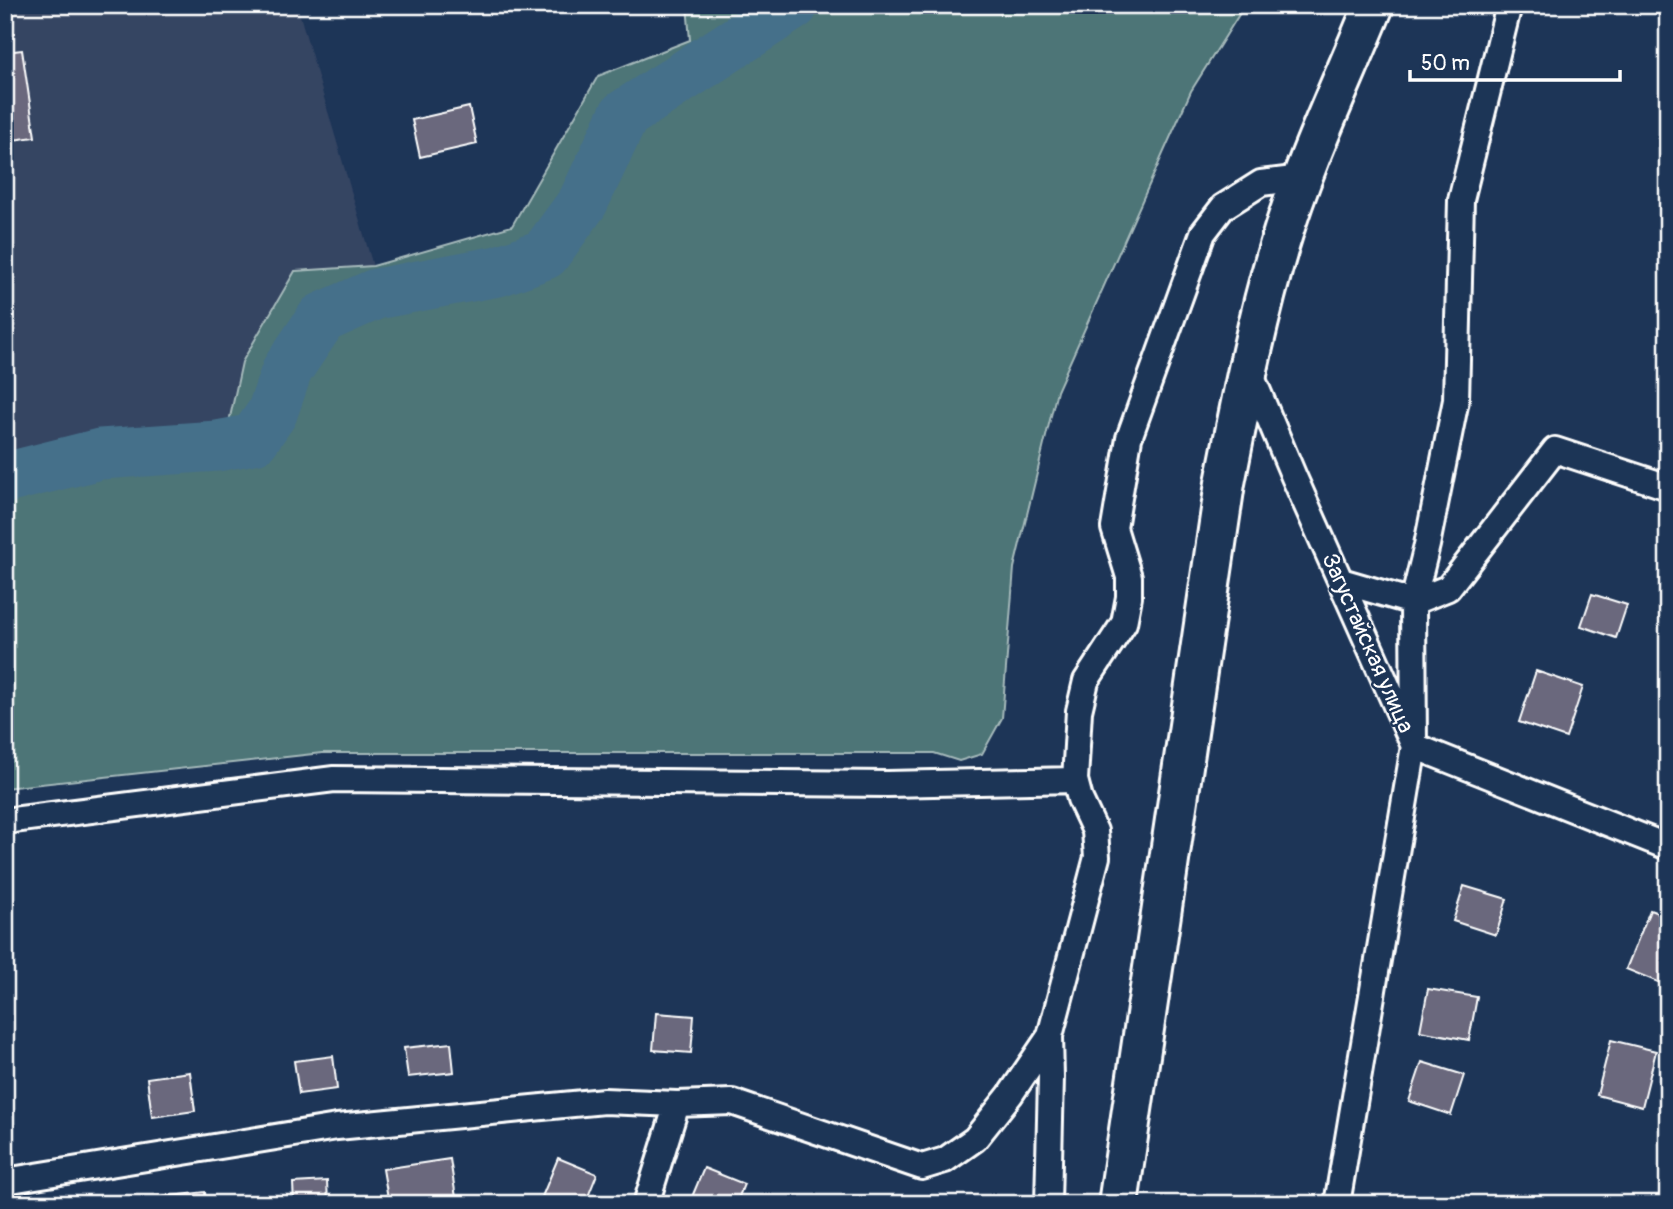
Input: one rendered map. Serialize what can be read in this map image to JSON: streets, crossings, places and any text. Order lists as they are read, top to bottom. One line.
{"streets":{"street":["Загустайская улица"]},"scale_bar":"50 m"}
